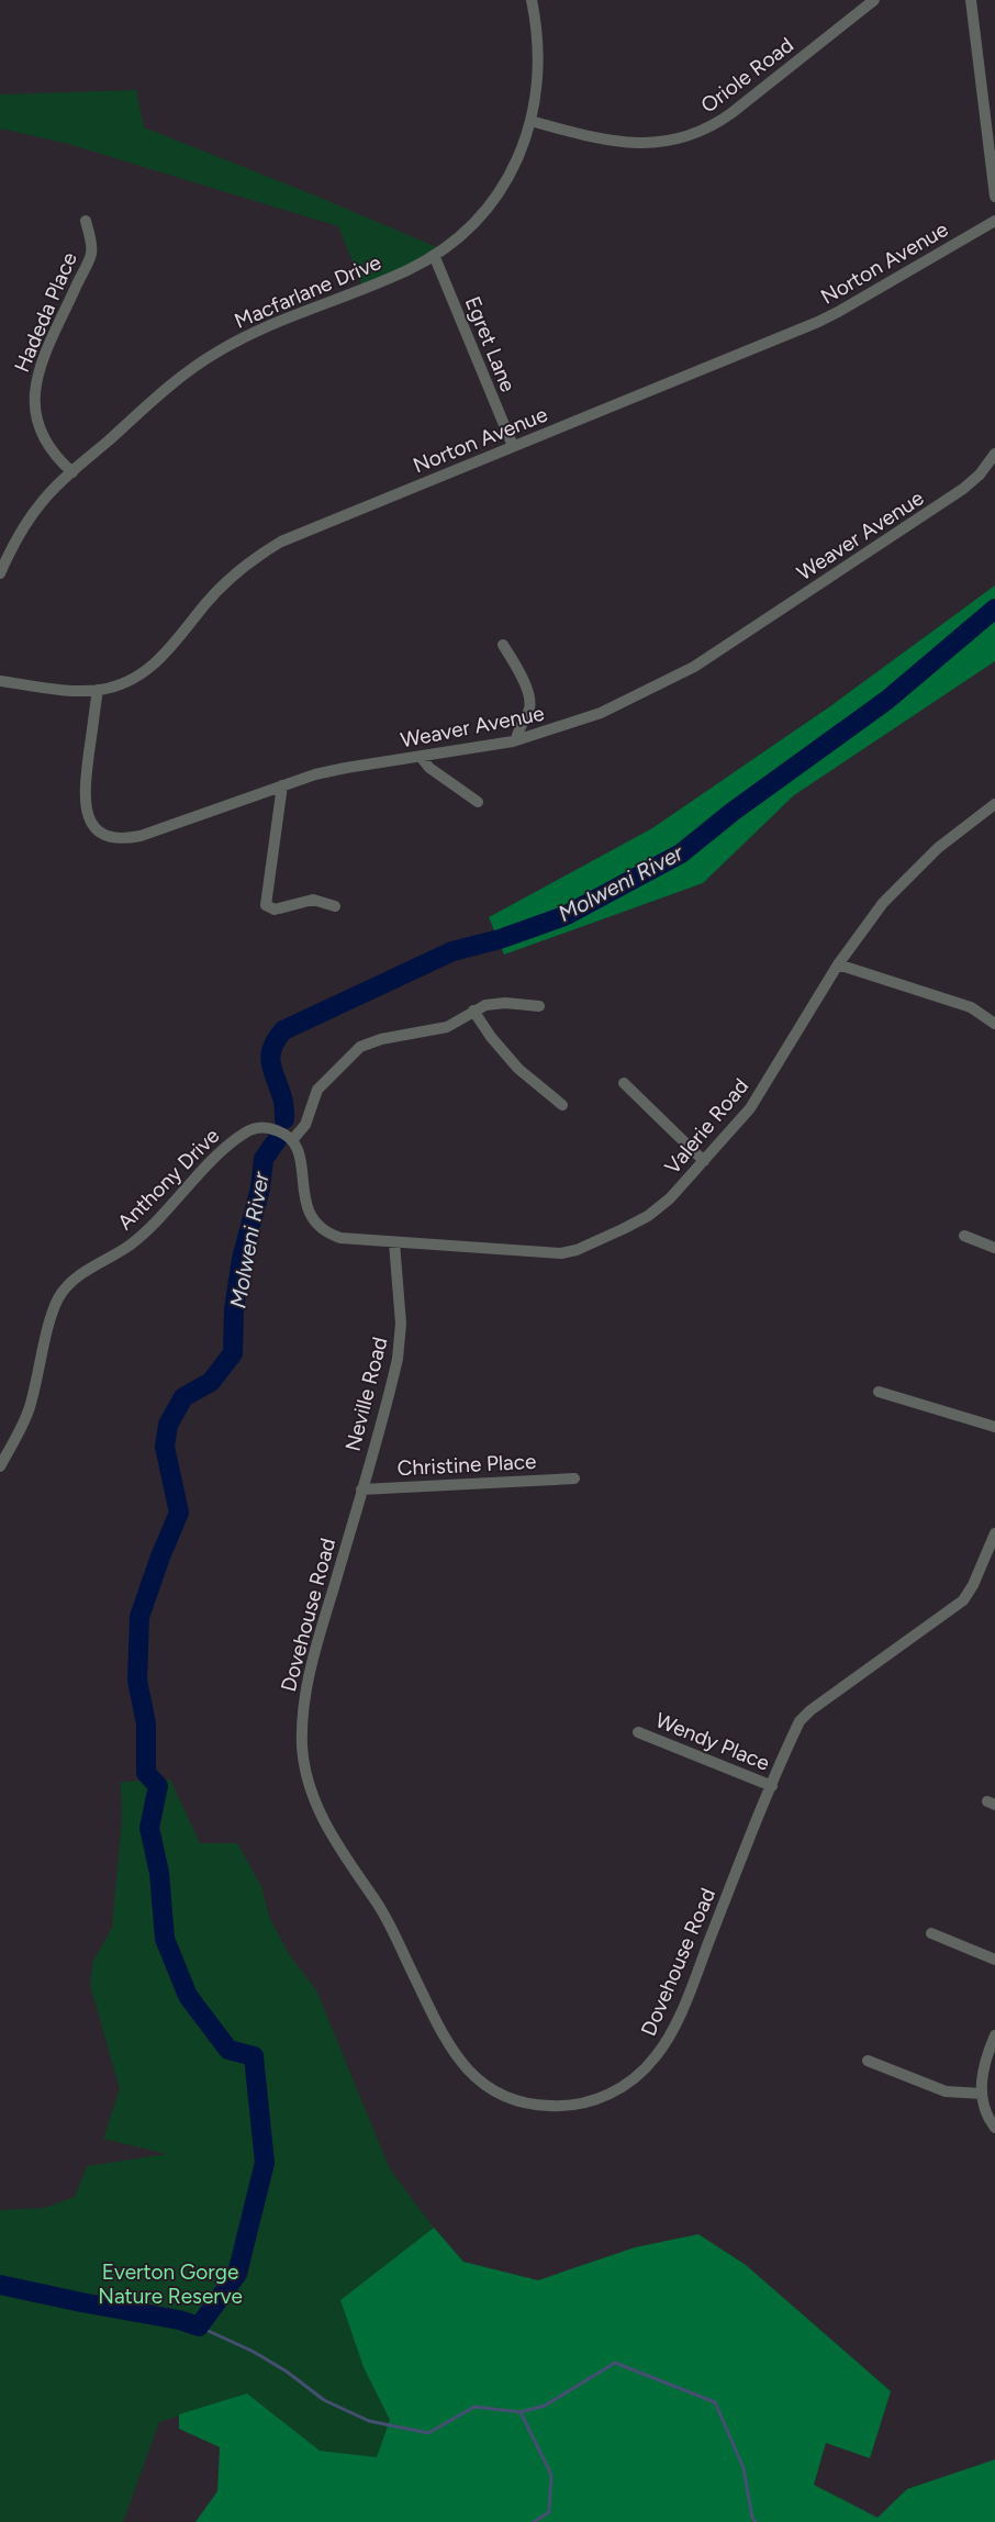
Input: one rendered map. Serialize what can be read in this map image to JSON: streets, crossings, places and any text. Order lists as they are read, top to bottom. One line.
{"streets":{"street":["Oriole Road","Norton Avenue","Macfarlane Drive","Hadeda Place","Egret Lane","Weaver Avenue","Valerie Road","Anthony Drive","Neville Road","Christine Place","Dovehouse Road","Wendy Place"]},"crossings":[["Oriole Road","Macfarlane Drive"],["Norton Avenue","Egret Lane"],["Norton Avenue","Weaver Avenue"],["Macfarlane Drive","Hadeda Place"],["Macfarlane Drive","Egret Lane"],["Valerie Road","Neville Road"],["Neville Road","Christine Place"],["Neville Road","Dovehouse Road"],["Christine Place","Dovehouse Road"],["Dovehouse Road","Wendy Place"]],"water":["Molweni River"],"parks":["Everton Gorge Nature Reserve"]}
